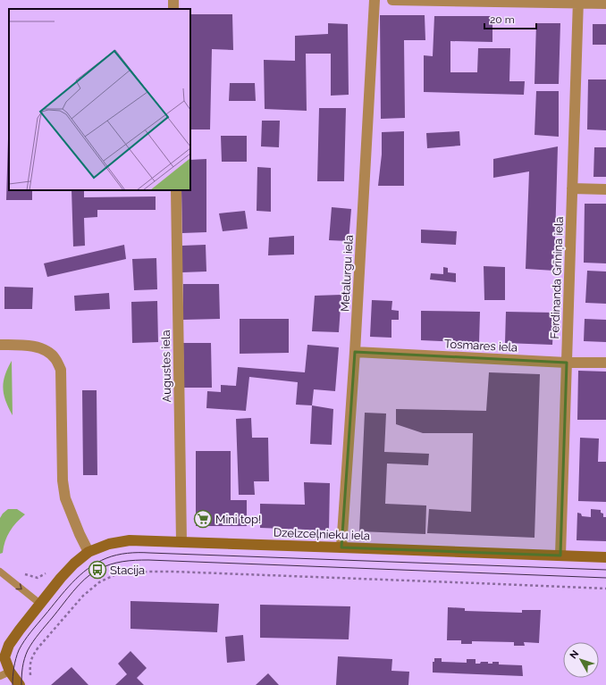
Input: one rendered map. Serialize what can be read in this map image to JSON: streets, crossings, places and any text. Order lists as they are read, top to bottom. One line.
{"streets":{"street":["Metalurgu iela","Ferdinanda Grīniņa iela","Tosmares iela","Augustes iela","Dzelzceļnieku iela"]},"crossings":[["Metalurgu iela","Tosmares iela"],["Metalurgu iela","Dzelzceļnieku iela"],["Ferdinanda Grīniņa iela","Tosmares iela"],["Ferdinanda Grīniņa iela","Dzelzceļnieku iela"],["Augustes iela","Dzelzceļnieku iela"]],"places":{"supermarket":["Mini top!"],"bus stop":["Stacija"]},"scale_bar":"20 m","north":"top left"}
